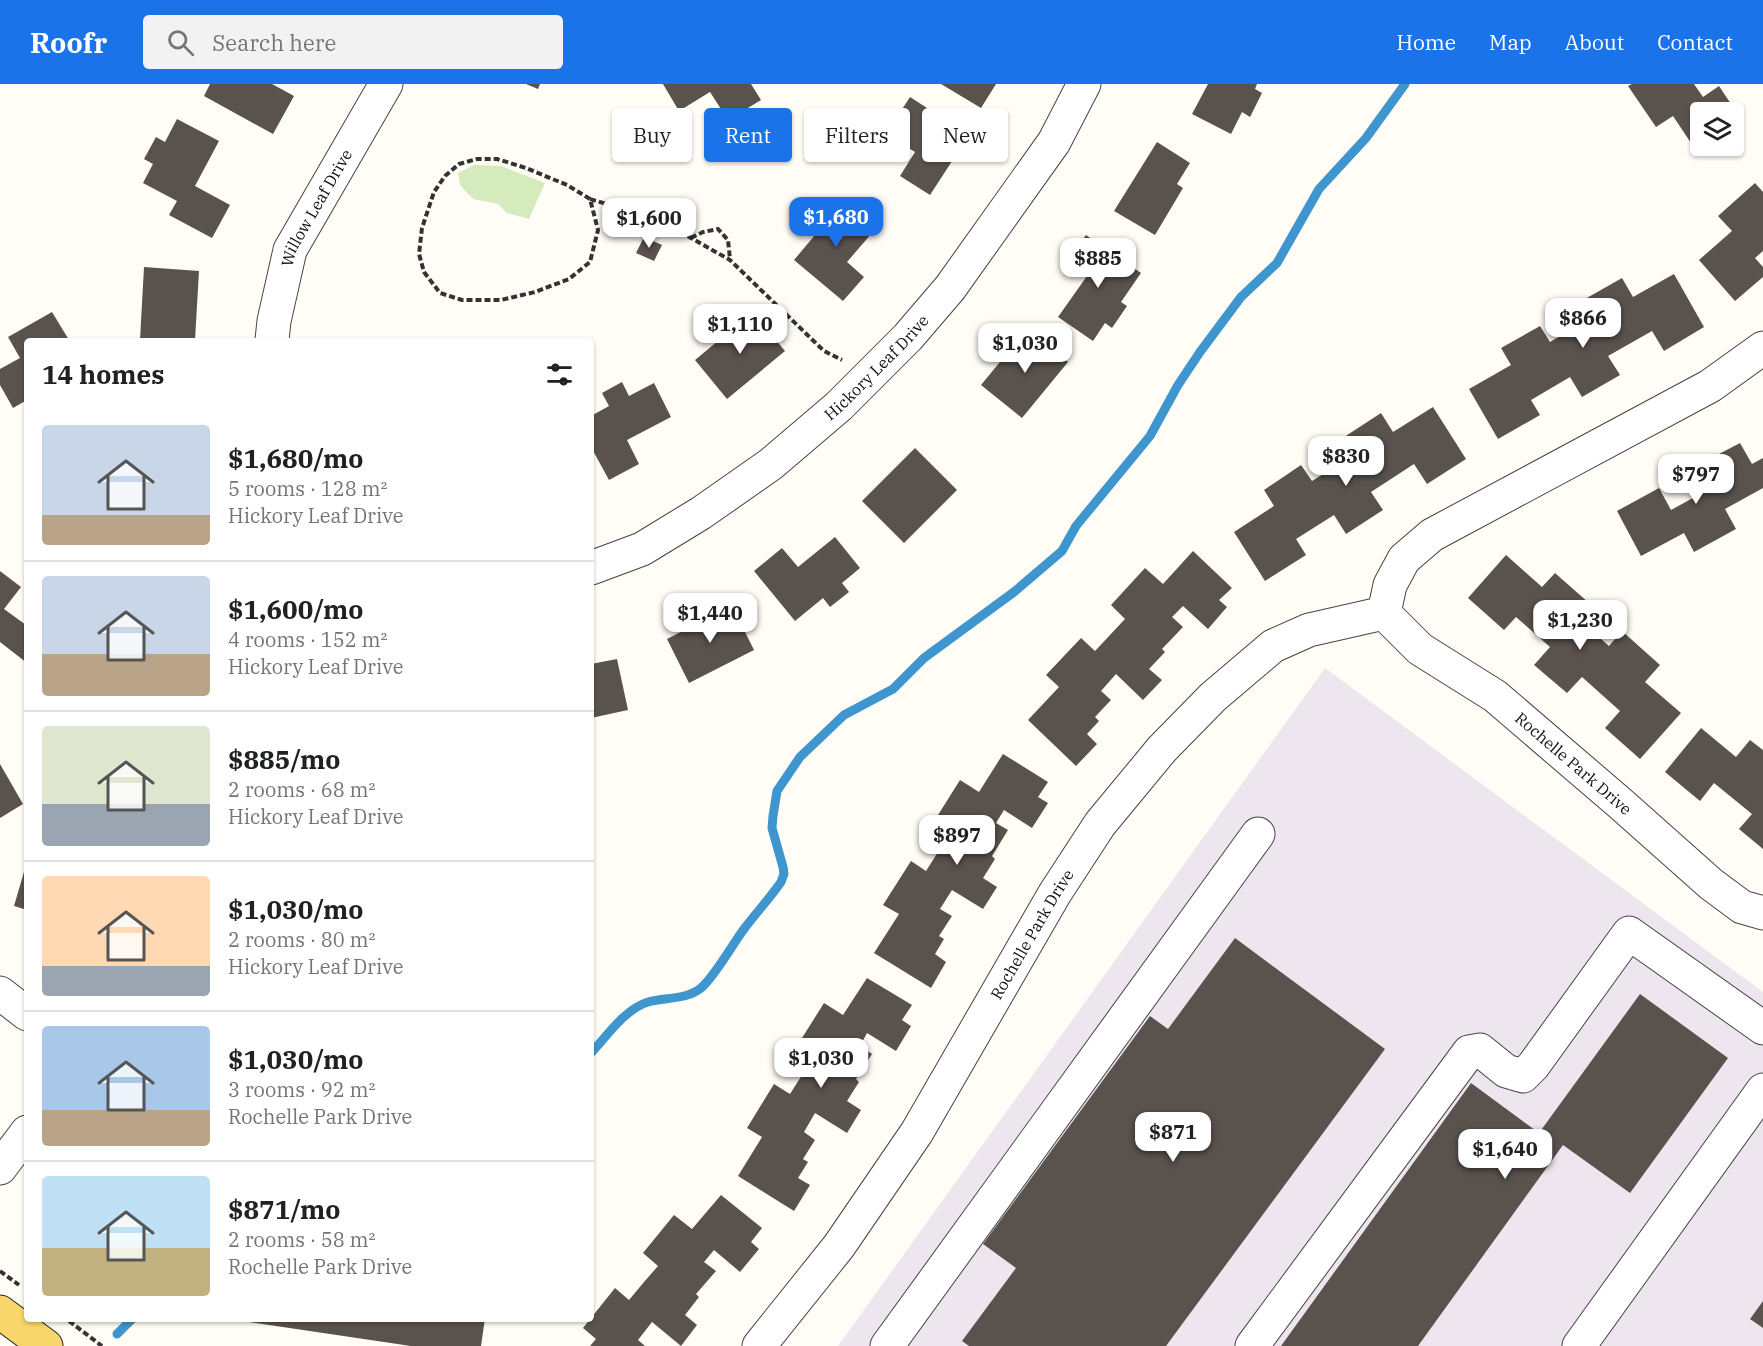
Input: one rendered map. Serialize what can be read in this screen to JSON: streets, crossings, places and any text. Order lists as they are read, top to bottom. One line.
{"streets":{"street":["Willow Leaf Drive","Hickory Leaf Drive","Rochelle Park Drive"]},"page":{"header":"Roofr","search":"Search here","nav":["Home","Map","About","Contact"],"chip":["Buy","Rent","Filters","New"],"price":["$1,680","$1,600","$885","$866","$1,110","$1,030","$830","$797","$1,440","$1,230","$897","$1,030","$871","$1,640"],"heading":"14 homes","list":[{"name":"$1,680/mo","note":"5 rooms · 128 m² · Hickory Leaf Drive"},{"name":"$1,600/mo","note":"4 rooms · 152 m² · Hickory Leaf Drive"},{"name":"$885/mo","note":"2 rooms · 68 m² · Hickory Leaf Drive"},{"name":"$1,030/mo","note":"2 rooms · 80 m² · Hickory Leaf Drive"},{"name":"$1,030/mo","note":"3 rooms · 92 m² · Rochelle Park Drive"},{"name":"$871/mo","note":"2 rooms · 58 m² · Rochelle Park Drive"}]}}
